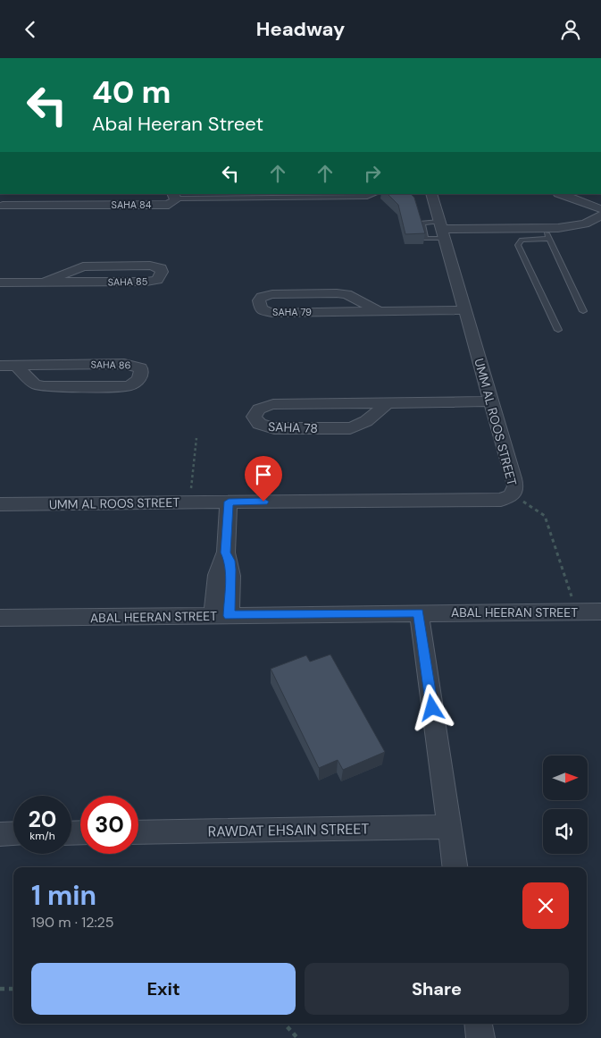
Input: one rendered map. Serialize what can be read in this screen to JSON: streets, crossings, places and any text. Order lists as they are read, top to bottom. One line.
{"streets":{"street":["SAHA 84","SAHA 85","SAHA 79","SAHA 86","UMM AL ROOS STREET","SAHA 78","ABAL HEERAN STREET","RAWDAT EHSAIN STREET"]},"crossings":[["SAHA 79","UMM AL ROOS STREET"],["UMM AL ROOS STREET","SAHA 78"]],"north":"right","page":{"header":"Headway","turn":["40 m","Abal Heeran Street"],"speed":"20 km/h","limit":"30","heading":["1 min","190 m · 12:25"],"buttons":["Exit","Share"]}}
